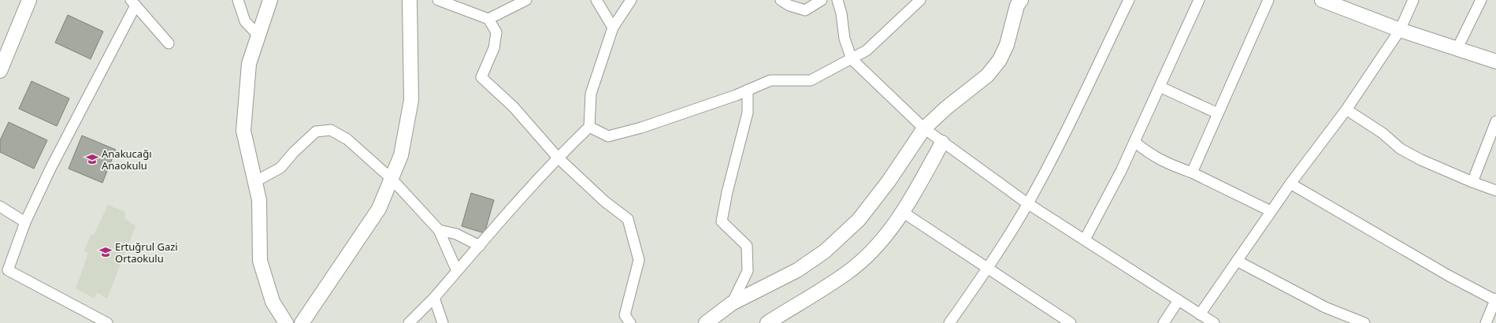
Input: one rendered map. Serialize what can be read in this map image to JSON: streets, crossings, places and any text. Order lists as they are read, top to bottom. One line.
{"places":{"school or university":["Anakucağı Anaokulu","Ertuğrul Gazi Ortaokulu"]}}
